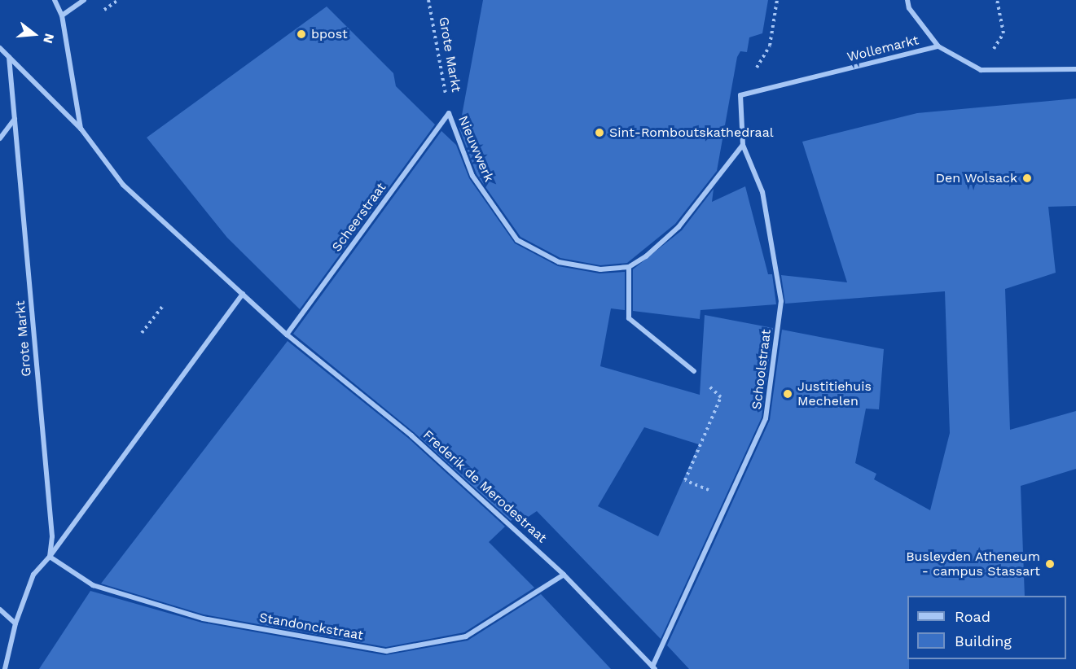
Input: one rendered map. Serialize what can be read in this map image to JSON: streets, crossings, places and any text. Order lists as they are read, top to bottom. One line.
{"streets":{"street":["Wollemarkt","Grote Markt","Nieuwwerk","Scheerstraat","Schoolstraat","Frederik de Merodestraat","Standonckstraat"]},"crossings":[["Grote Markt","Nieuwwerk"],["Grote Markt","Scheerstraat"],["Grote Markt","Standonckstraat"],["Nieuwwerk","Scheerstraat"],["Scheerstraat","Frederik de Merodestraat"],["Schoolstraat","Frederik de Merodestraat"],["Frederik de Merodestraat","Standonckstraat"]],"places":["bpost","Sint-Romboutskathedraal","Den Wolsack","Justitiehuis Mechelen","Busleyden Atheneum - campus Stassart"],"legend":["Road","Building"],"north":"right"}
